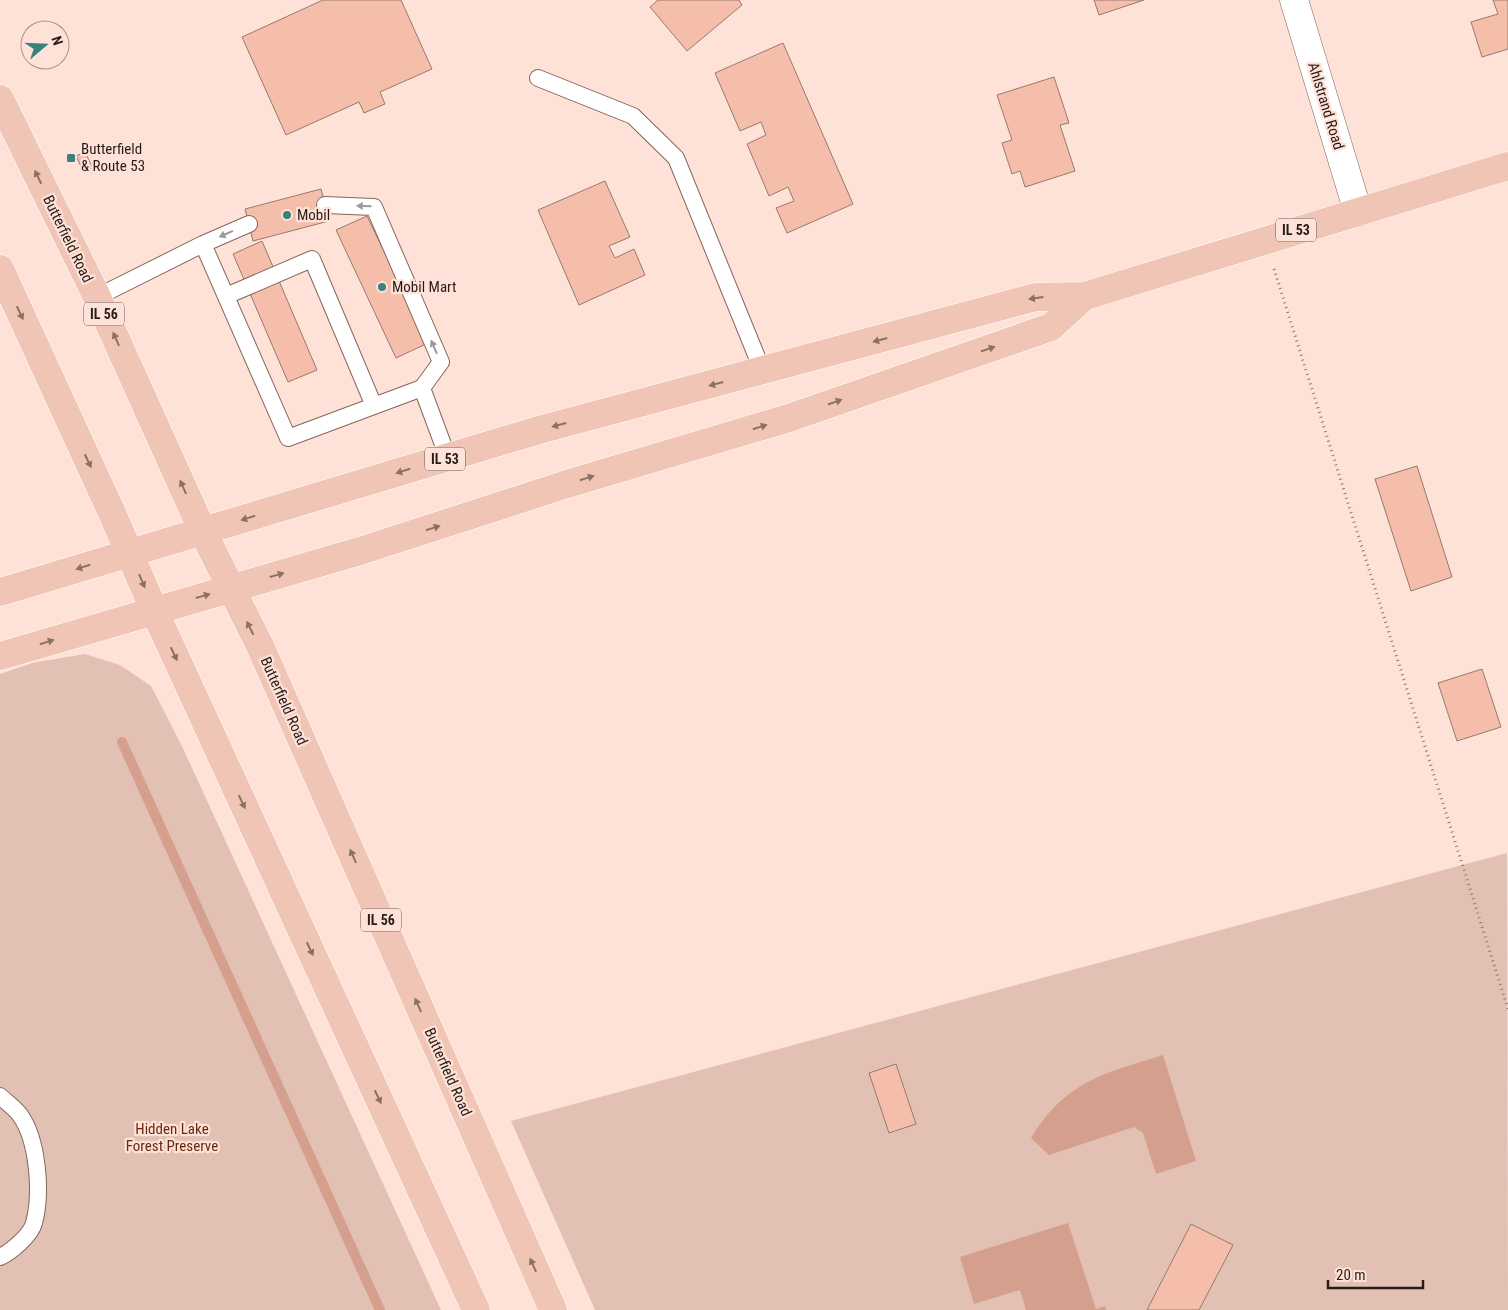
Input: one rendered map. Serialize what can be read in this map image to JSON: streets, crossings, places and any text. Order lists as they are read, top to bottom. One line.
{"streets":{"main road":["IL 53","Butterfield Road","IL 56"],"street":["Ahlstrand Road"]},"crossings":[["Ahlstrand Road","IL 53"],["IL 53","Butterfield Road"]],"parks":["Hidden Lake Forest Preserve"],"places":{"transit":["Butterfield & Route 53"],"other":["Mobil","Mobil Mart"]},"scale_bar":"20 m","north":"right"}
